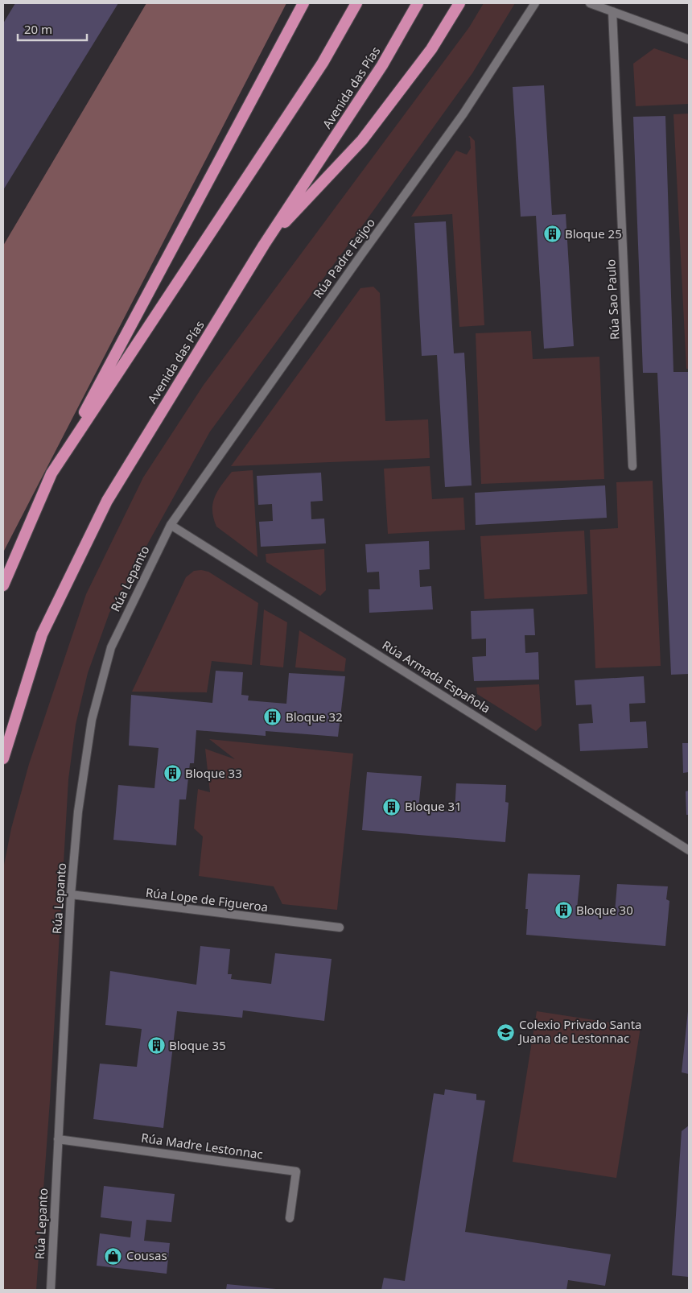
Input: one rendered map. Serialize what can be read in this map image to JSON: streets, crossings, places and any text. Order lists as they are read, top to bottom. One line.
{"streets":{"highway":["Avenida das Pías"],"street":["Rúa Padre Feijoo","Rúa Sao Paulo","Rúa Lepanto","Rúa Armada Española","Rúa Lope de Figueroa","Rúa Madre Lestonnac"]},"crossings":[["Rúa Padre Feijoo","Rúa Lepanto"],["Rúa Padre Feijoo","Rúa Armada Española"],["Rúa Lepanto","Rúa Armada Española"],["Rúa Lepanto","Rúa Lope de Figueroa"],["Rúa Lepanto","Rúa Madre Lestonnac"]],"places":{"building":["Bloque 25","Bloque 32","Bloque 33","Bloque 31","Bloque 30","Bloque 35"],"school or university":["Colexio Privado Santa Juana de Lestonnac"],"shop":["Cousas"]},"scale_bar":"20 m"}
